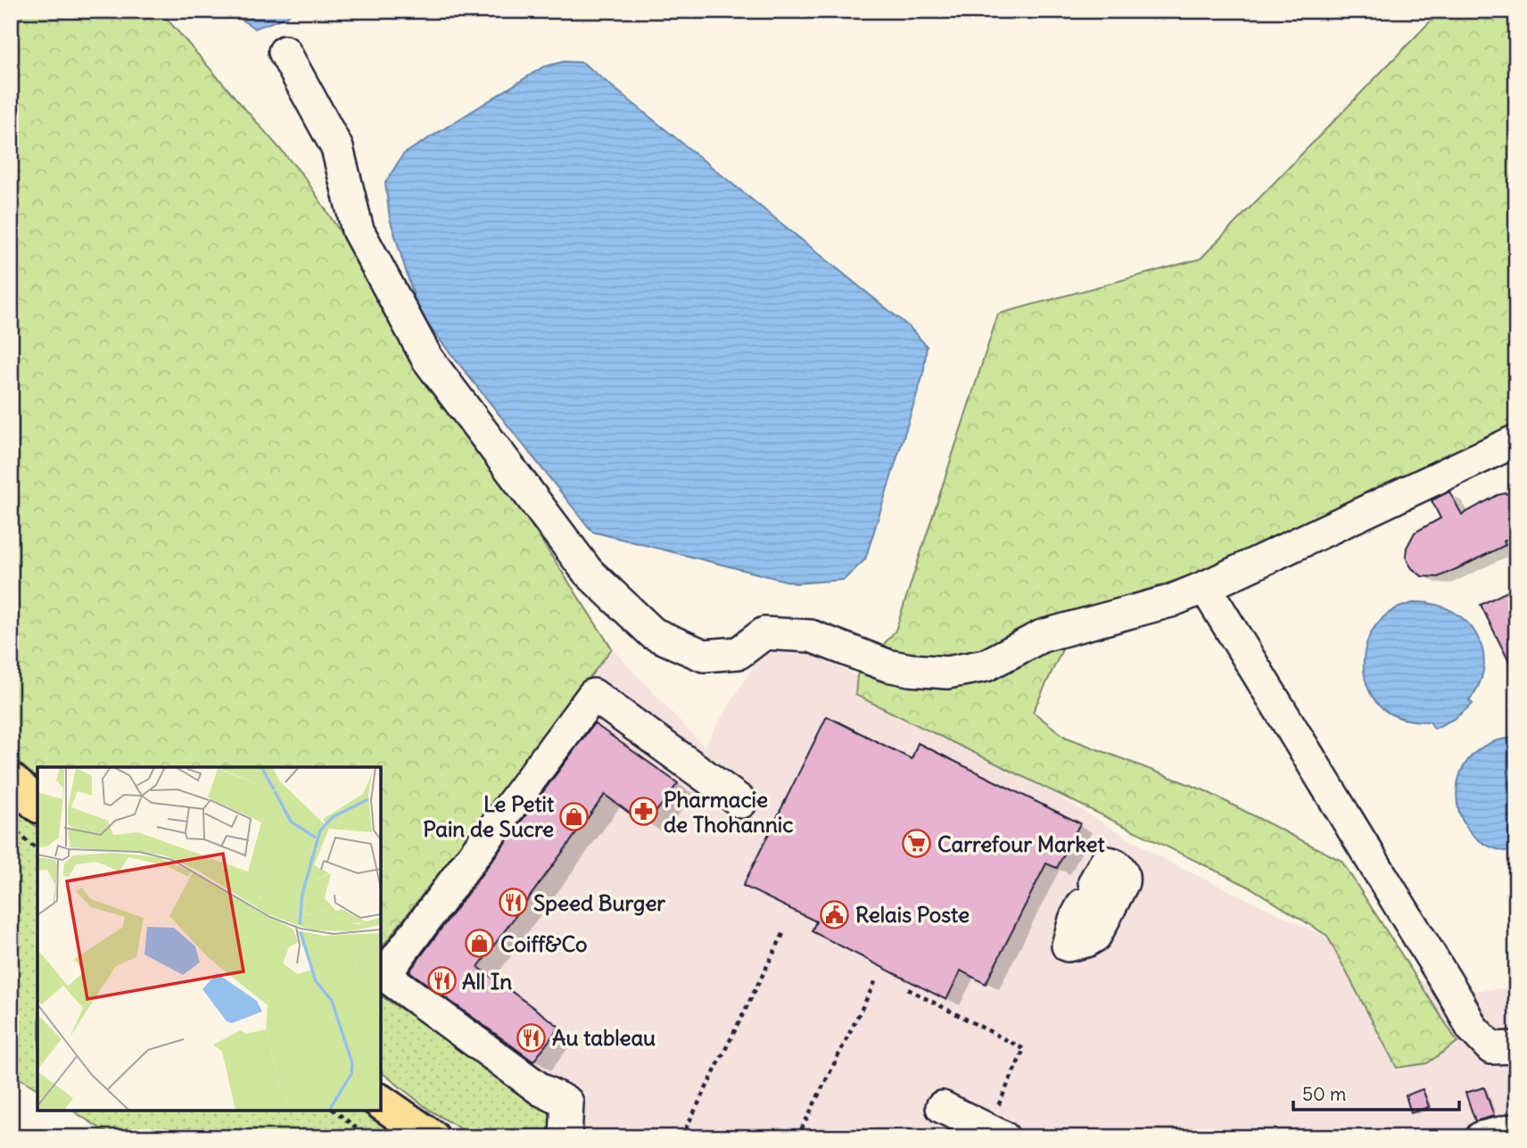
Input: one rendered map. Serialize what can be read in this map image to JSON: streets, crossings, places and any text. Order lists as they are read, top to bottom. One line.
{"places":{"pharmacy":["Pharmacie de Thohannic"],"shop":["Le Petit Pain de Sucre","Coiff&Co"],"supermarket":["Carrefour Market"],"restaurant":["Speed Burger","All In","Au tableau"],"public building":["Relais Poste"]},"scale_bar":"50 m"}
